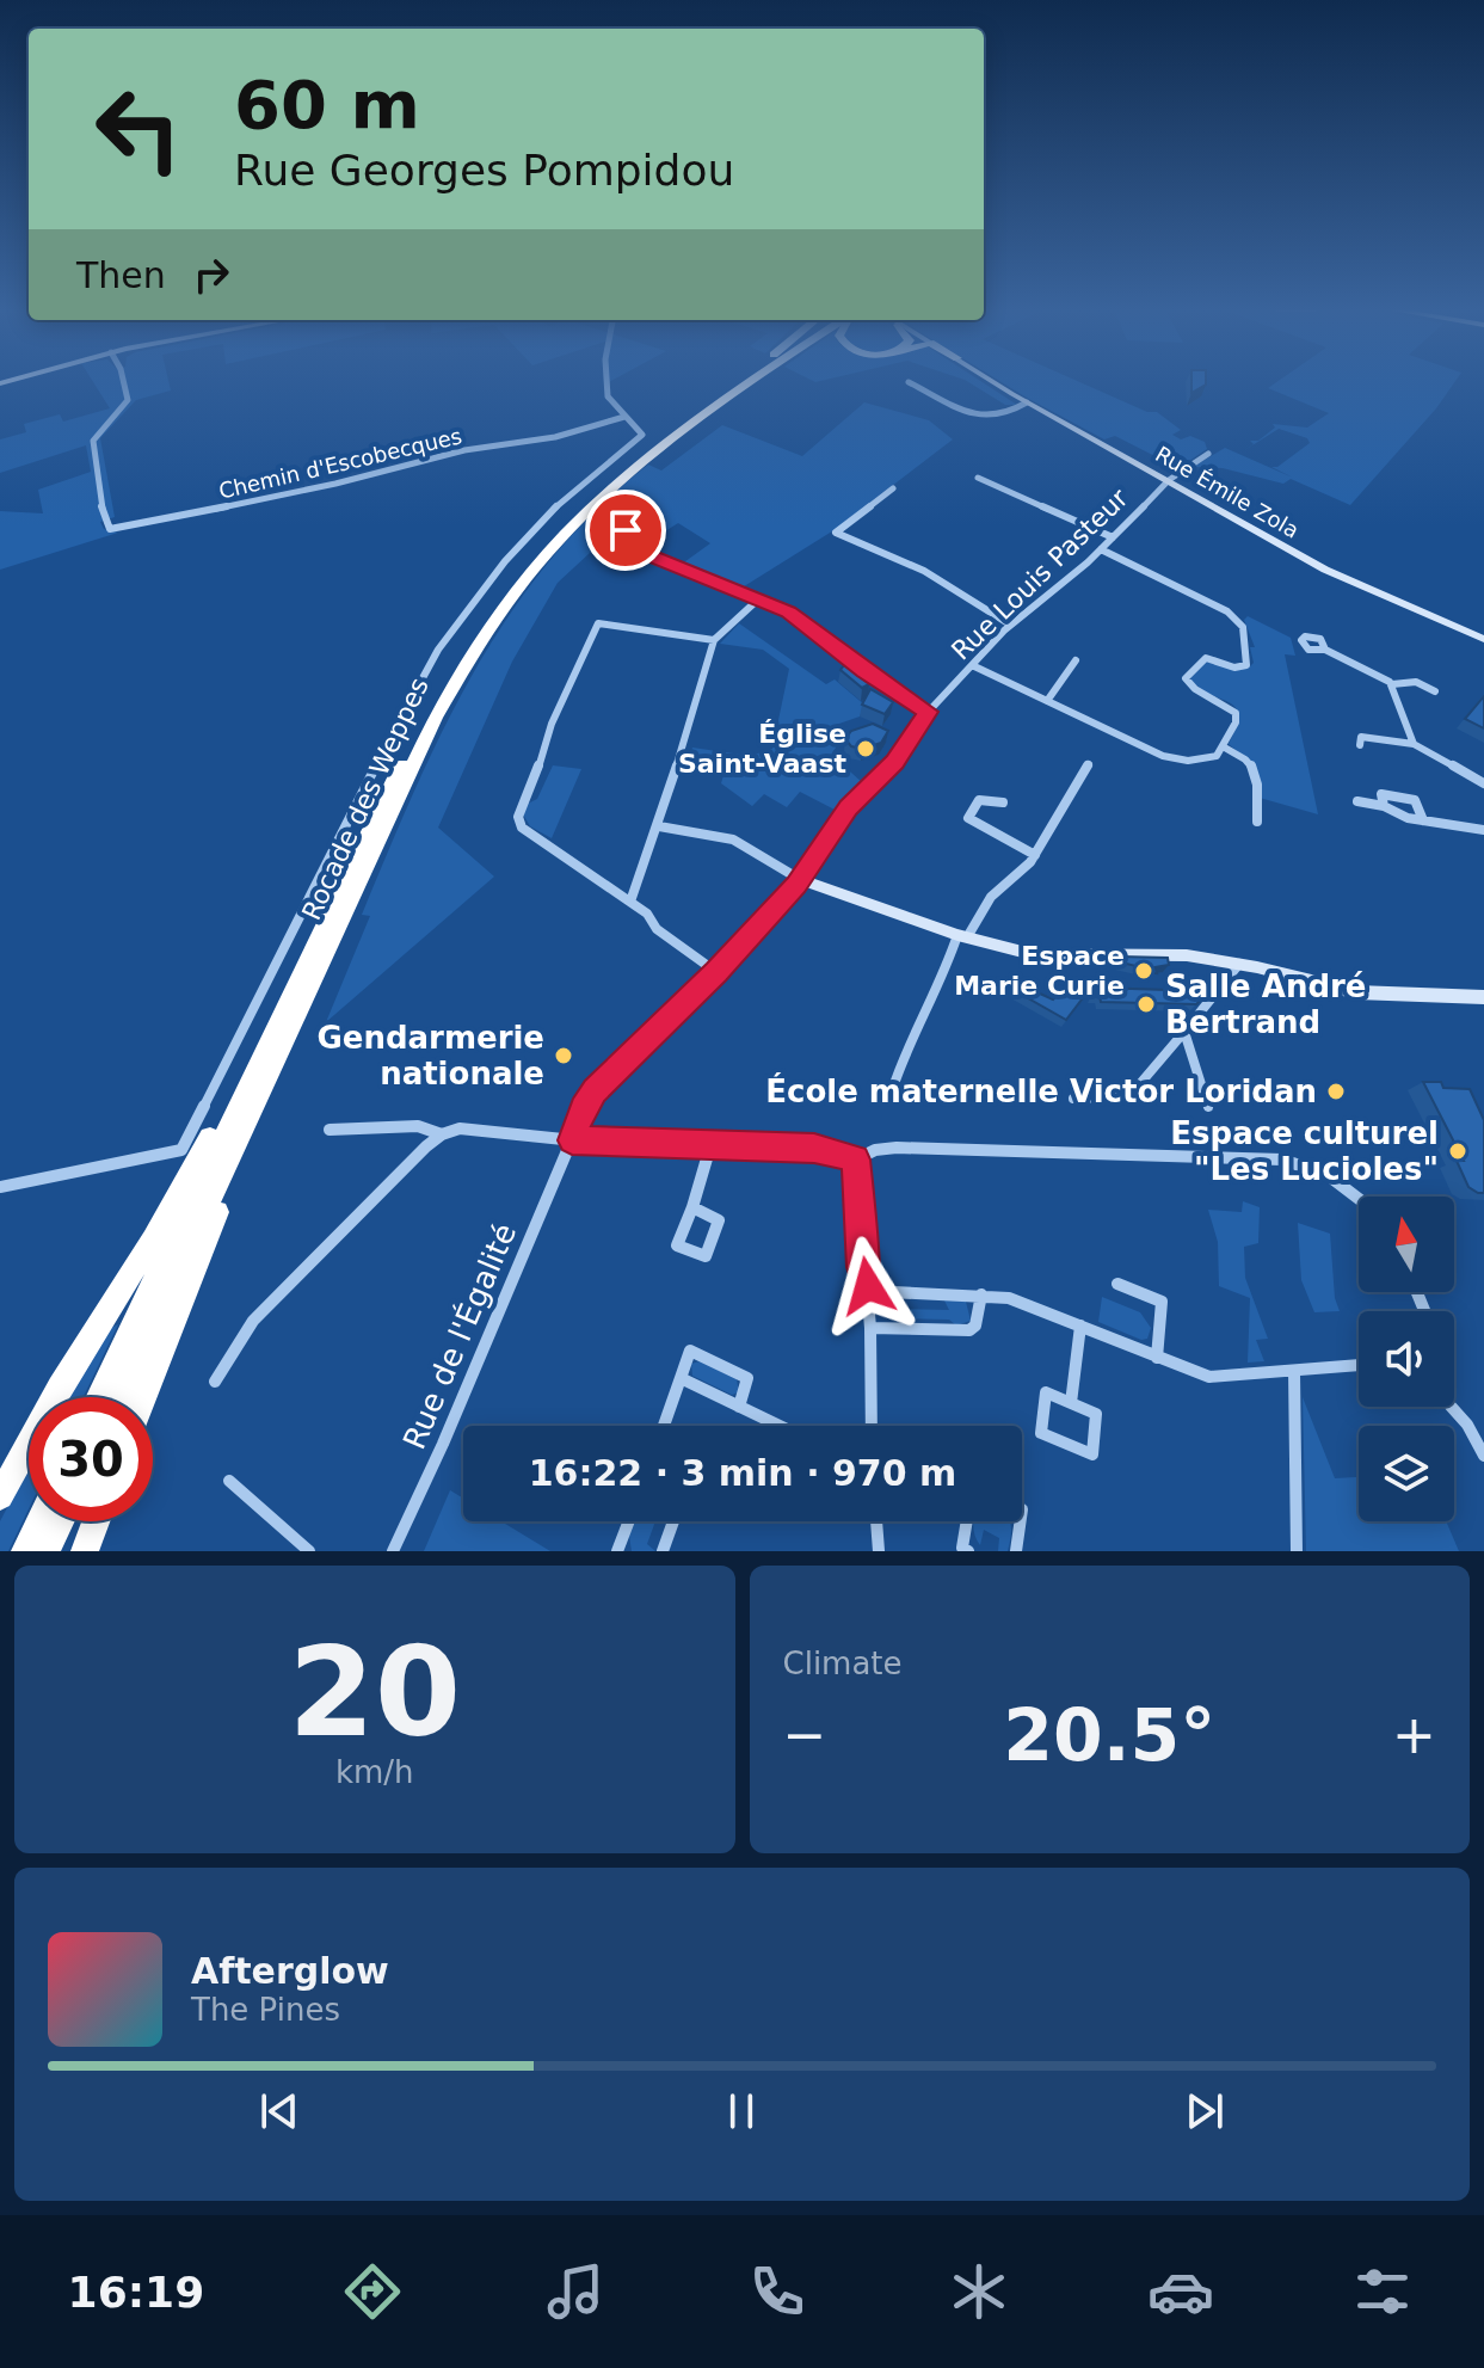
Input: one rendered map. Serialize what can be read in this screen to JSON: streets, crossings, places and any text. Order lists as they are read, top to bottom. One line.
{"streets":{"highway":["Rocade des Weppes"],"main road":["Rue Émile Zola"],"street":["Chemin d'Escobecques","Rue Louis Pasteur","Rue de l'Égalité"]},"crossings":[["Rue Émile Zola","Rue Louis Pasteur"],["Rue Louis Pasteur","Rue de l'Égalité"]],"places":["Église Saint-Vaast","Espace Marie Curie","Salle André Bertrand","Gendarmerie nationale","École maternelle Victor Loridan","Espace culturel \"Les Lucioles\""],"north":"top","page":{"turn":["60 m","Rue Georges Pompidou"],"then":"Then","limit":"30","trip":"16:22 · 3 min · 970 m","tile":[["20","km/h"],"Climate"],"heat":["−","20.5°","+"],"song":["Afterglow","The Pines"],"tabs":"16:19"}}
